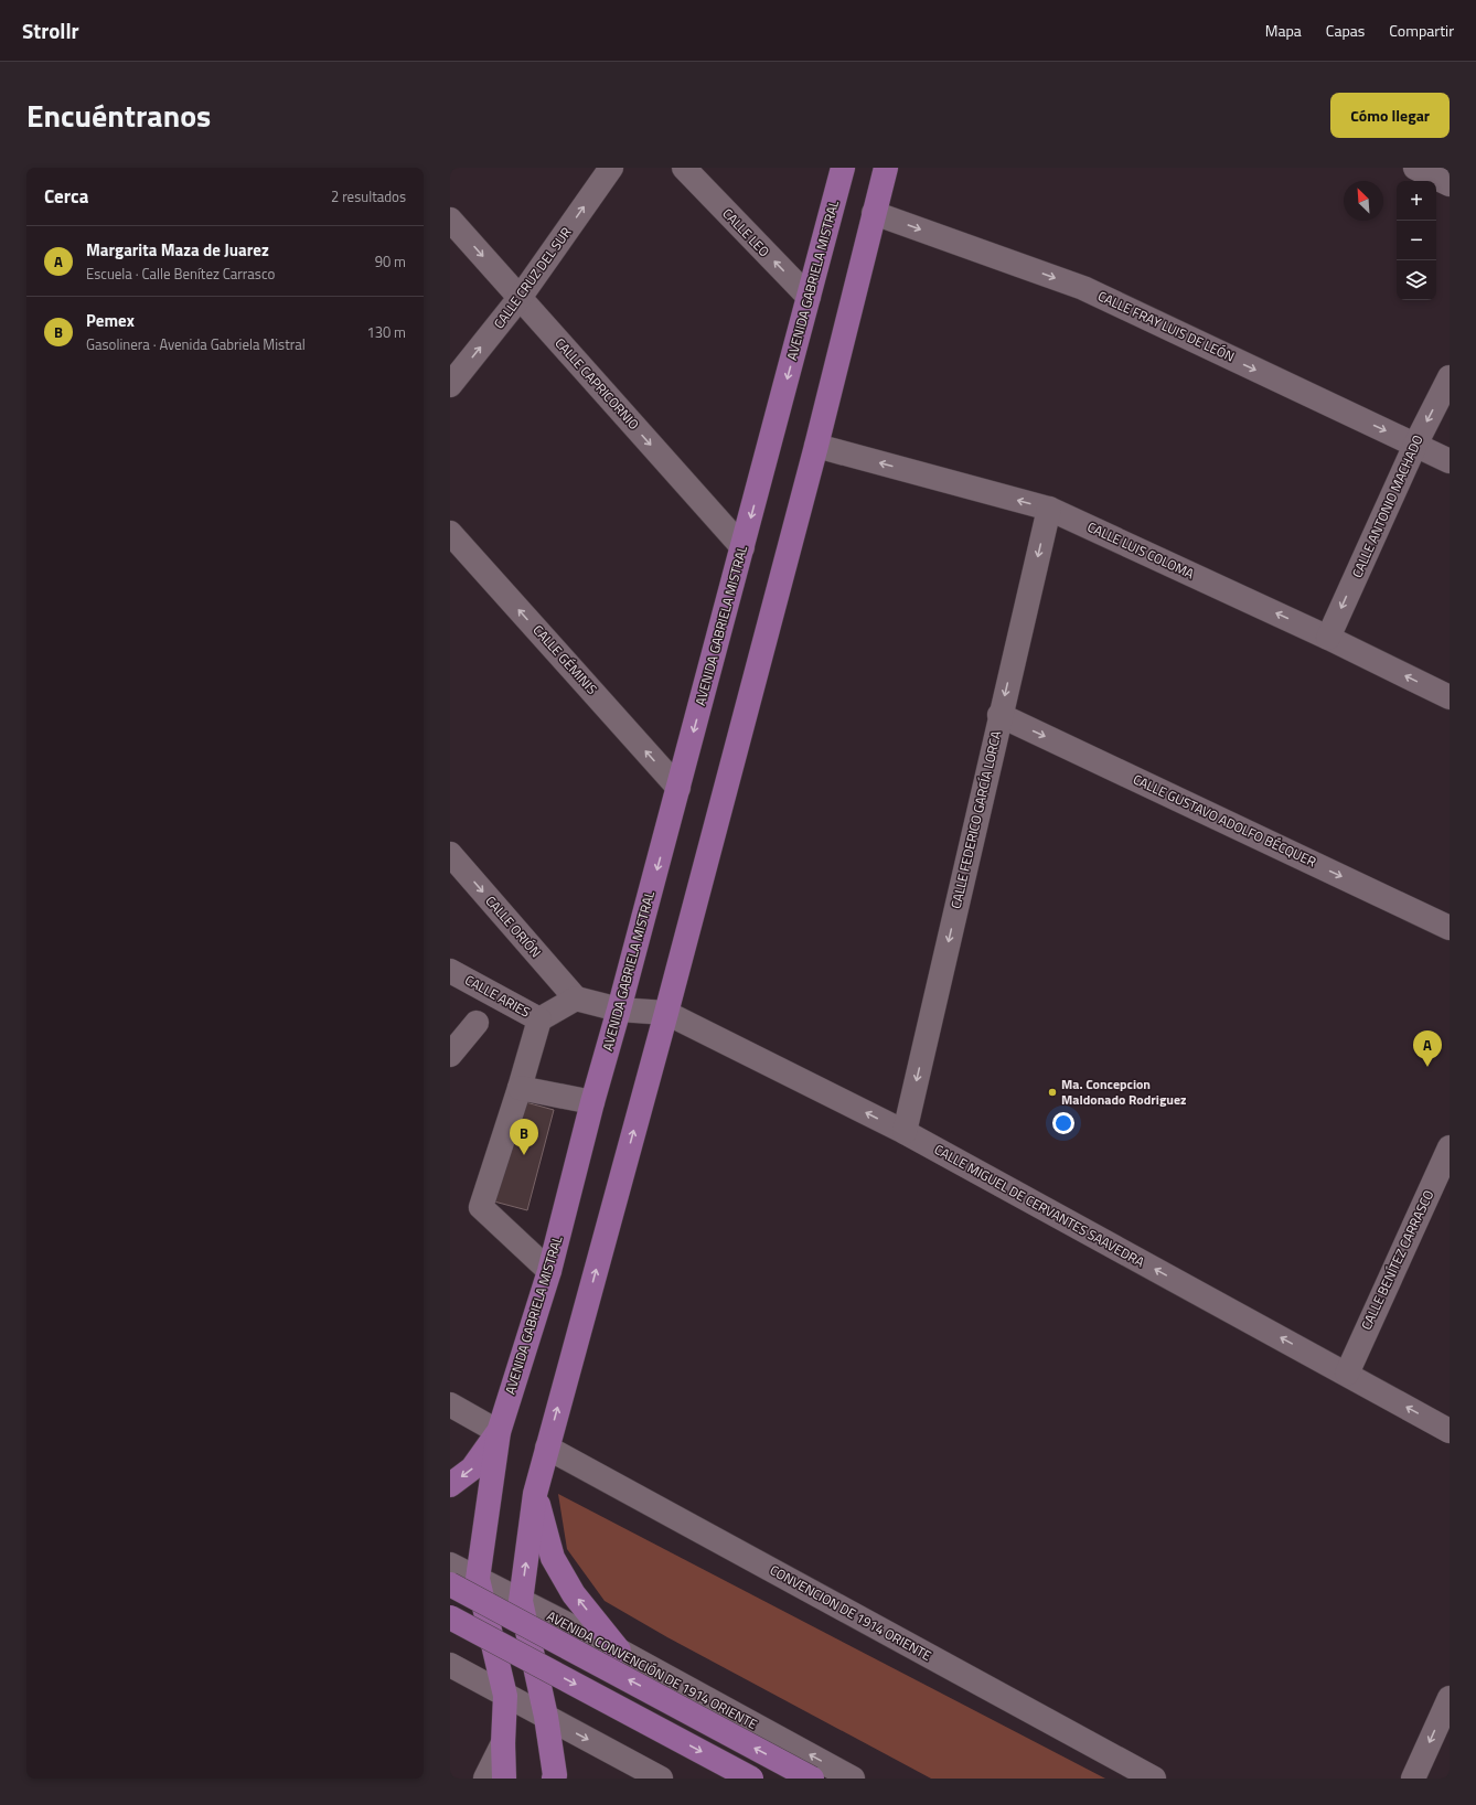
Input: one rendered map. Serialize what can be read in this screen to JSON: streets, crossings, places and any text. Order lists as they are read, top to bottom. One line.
{"streets":{"main road":["AVENIDA GABRIELA MISTRAL","AVENIDA CONVENCIÓN DE 1914 ORIENTE"],"street":["CALLE LEO","CALLE CRUZ DEL SUR","CALLE FRAY LUIS DE LEÓN","CALLE CAPRICORNIO","CALLE ANTONIO MACHADO","CALLE LUIS COLOMA","CALLE GÉMINIS","CALLE FEDERICO GARCÍA LORCA","CALLE GUSTAVO ADOLFO BÉCQUER","CALLE ORIÓN","CALLE ARIES","CALLE MIGUEL DE CERVANTES SAAVEDRA","CALLE BENÍTEZ CARRASCO","CONVENCION DE 1914 ORIENTE"]},"crossings":[["CALLE LEO","AVENIDA GABRIELA MISTRAL"],["CALLE CRUZ DEL SUR","CALLE CAPRICORNIO"],["AVENIDA GABRIELA MISTRAL","CALLE CAPRICORNIO"],["AVENIDA GABRIELA MISTRAL","CALLE GÉMINIS"],["AVENIDA GABRIELA MISTRAL","CALLE MIGUEL DE CERVANTES SAAVEDRA"],["AVENIDA GABRIELA MISTRAL","AVENIDA CONVENCIÓN DE 1914 ORIENTE"],["CALLE FRAY LUIS DE LEÓN","CALLE ANTONIO MACHADO"],["CALLE ANTONIO MACHADO","CALLE LUIS COLOMA"],["CALLE LUIS COLOMA","CALLE FEDERICO GARCÍA LORCA"],["CALLE FEDERICO GARCÍA LORCA","CALLE GUSTAVO ADOLFO BÉCQUER"],["CALLE FEDERICO GARCÍA LORCA","CALLE MIGUEL DE CERVANTES SAAVEDRA"],["CALLE ORIÓN","CALLE ARIES"],["CALLE MIGUEL DE CERVANTES SAAVEDRA","CALLE BENÍTEZ CARRASCO"]],"one_way":["CALLE LEO","CALLE CRUZ DEL SUR","CALLE FRAY LUIS DE LEÓN","CALLE CAPRICORNIO","CALLE ANTONIO MACHADO","CALLE LUIS COLOMA","CALLE GÉMINIS","CALLE FEDERICO GARCÍA LORCA","CALLE GUSTAVO ADOLFO BÉCQUER","CALLE ORIÓN","CALLE MIGUEL DE CERVANTES SAAVEDRA"],"places":["Ma. Concepcion Maldonado Rodriguez"],"north":"top left","page":{"header":"Strollr","nav":["Mapa","Capas","Compartir"],"title":"Encuéntranos","buttons":"Cómo llegar","heading":["Cerca","2 resultados"],"map_buttons":["+","−"],"list":[{"mark":"A","name":"Margarita Maza de Juarez","note":"Escuela · Calle Benítez Carrasco","value":"90 m"},{"mark":"B","name":"Pemex","note":"Gasolinera · Avenida Gabriela Mistral","value":"130 m"}],"pins":["A","B"]}}
